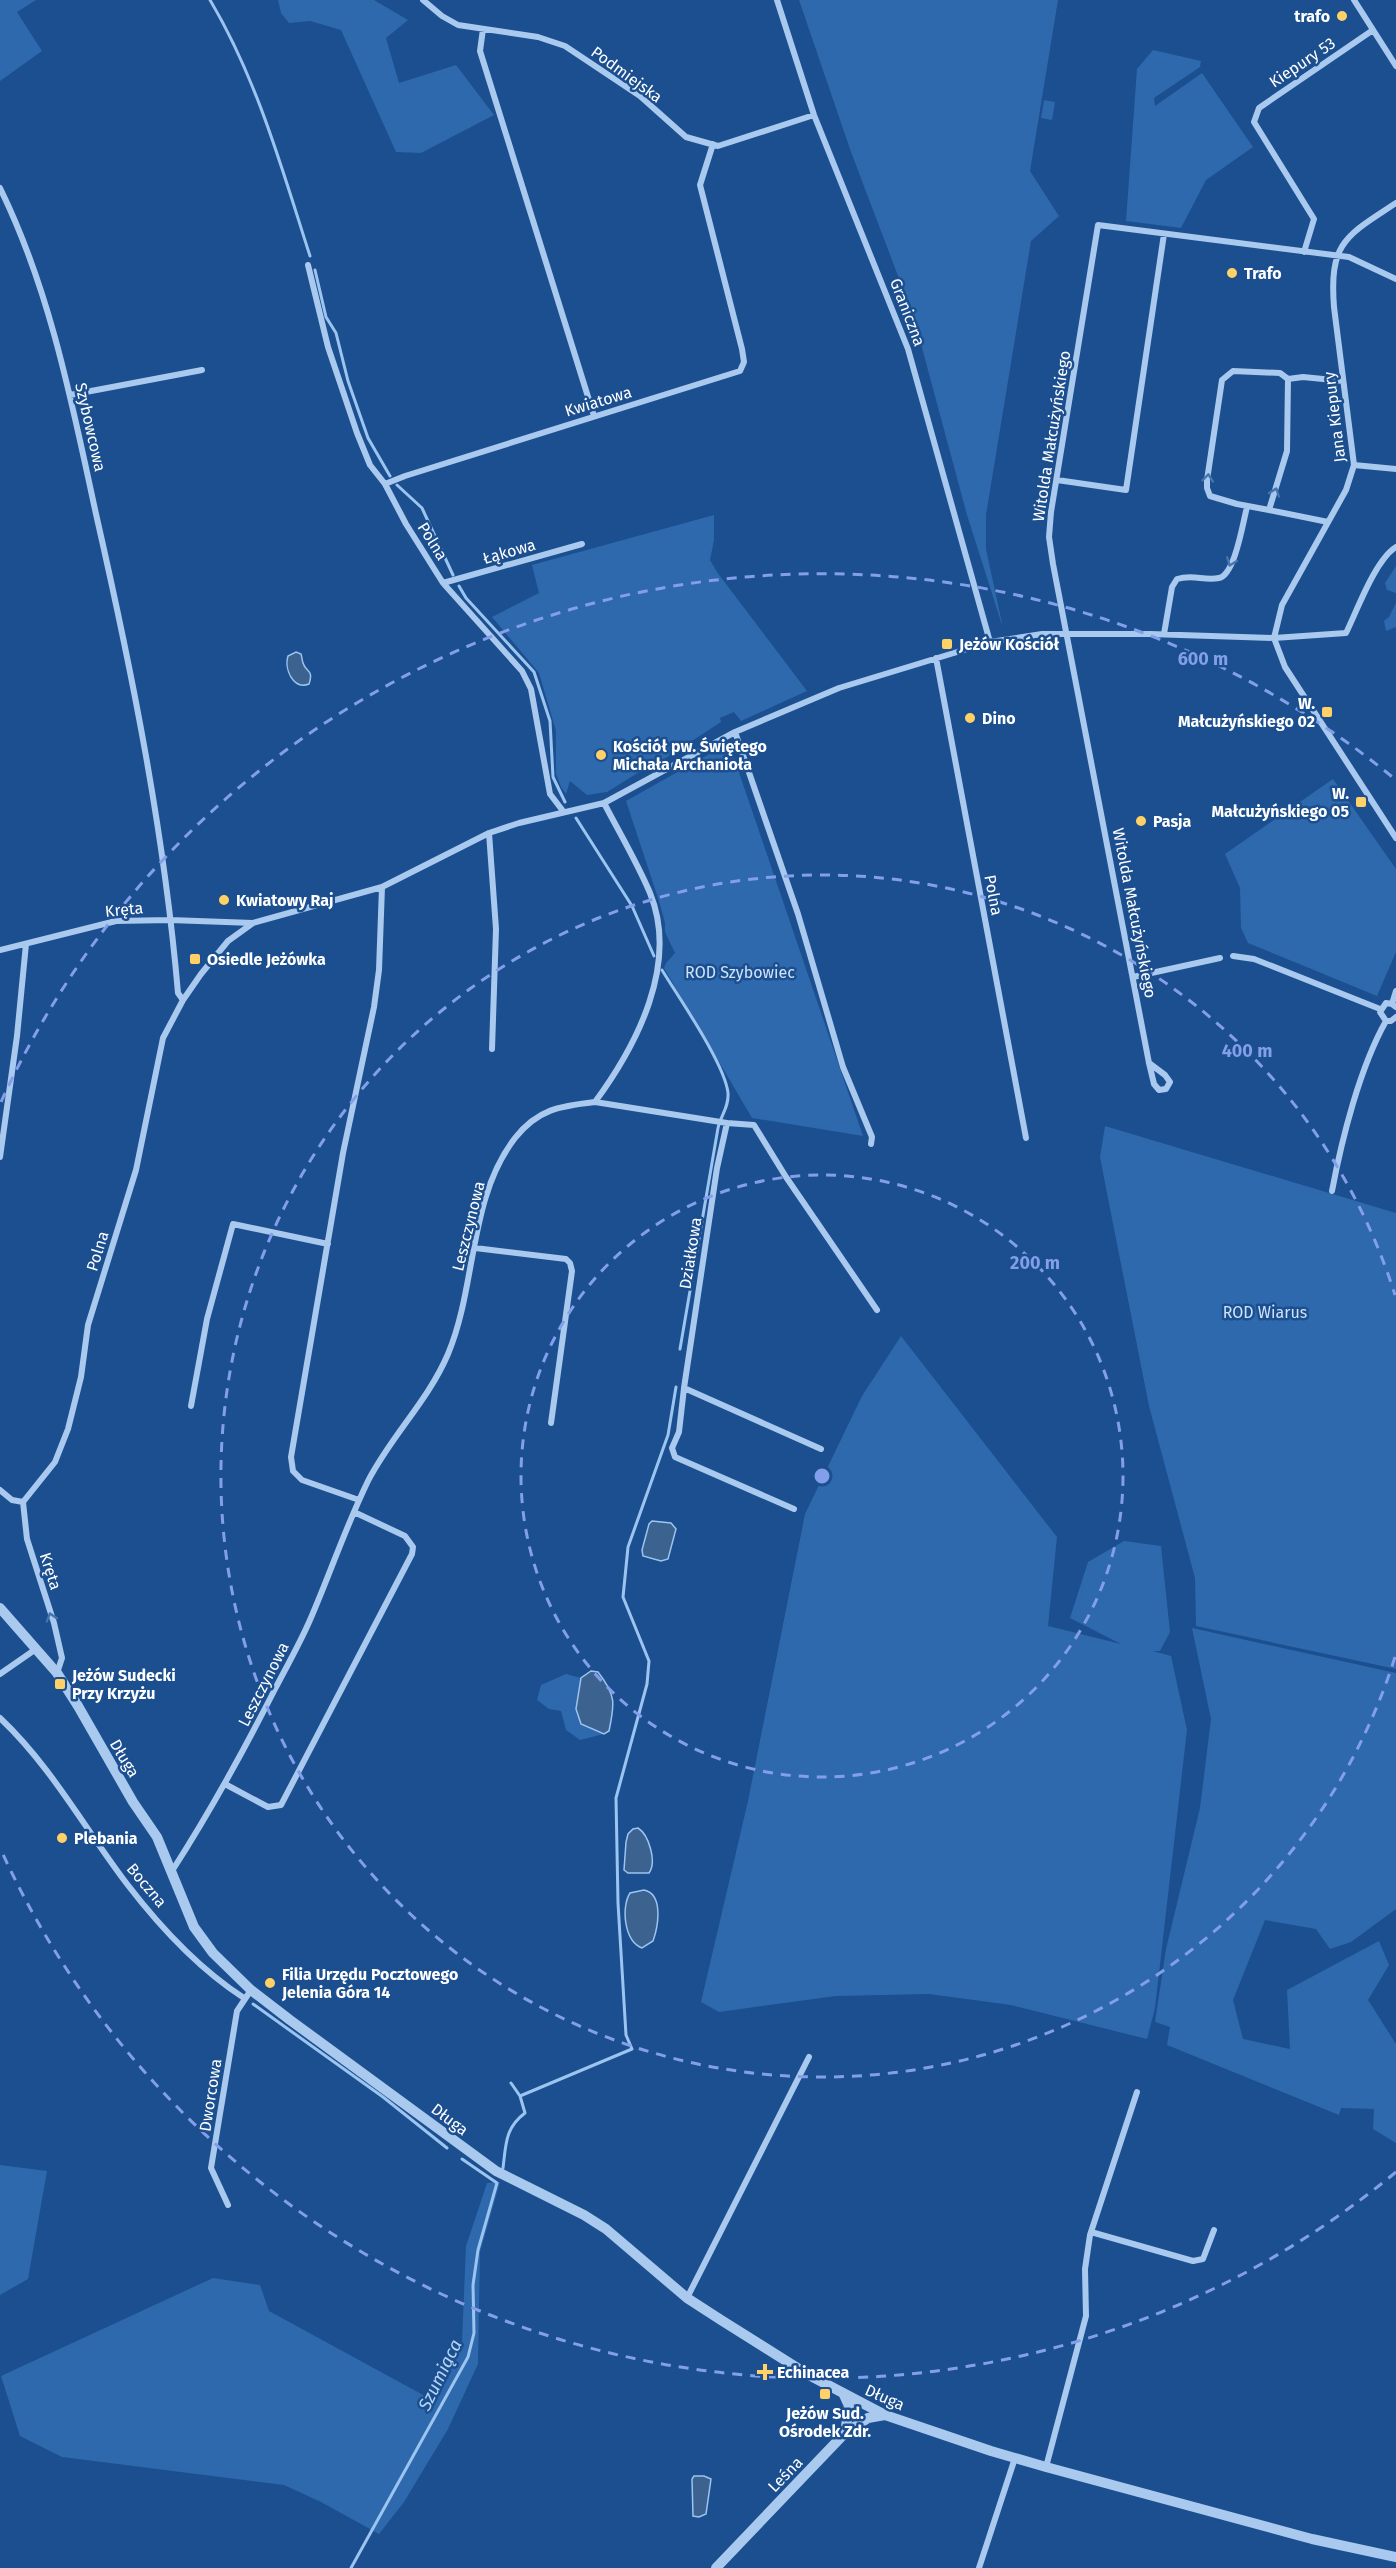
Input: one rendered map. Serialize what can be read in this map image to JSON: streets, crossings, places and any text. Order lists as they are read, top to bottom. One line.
{"streets":{"street":["Kiepury 53","Podmiejska","Graniczna","Kwiatowa","Jana Kiepury","Szybowcowa","Witolda Małcużyńskiego","Polna","Łąkowa","Kręta","Leszczynowa","Działkowa","Długa","Boczna","Dworcowa","Leśna"]},"crossings":[["Kiepury 53","Witolda Małcużyńskiego"],["Podmiejska","Graniczna"],["Podmiejska","Kwiatowa"],["Graniczna","Polna"],["Kwiatowa","Polna"],["Jana Kiepury","Witolda Małcużyńskiego"],["Szybowcowa","Kręta"],["Witolda Małcużyńskiego","Polna"],["Polna","Łąkowa"],["Polna","Kręta"],["Kręta","Długa"],["Leszczynowa","Długa"],["Długa","Boczna"],["Długa","Dworcowa"],["Długa","Leśna"],["Boczna","Dworcowa"]],"one_way":["Kręta"],"water":["Szumiąca"],"parks":["ROD Szybowiec","ROD Wiarus"],"places":{"other":["trafo","Trafo","Dino","Kościół pw. Świętego Michała Archanioła","Pasja","Kwiatowy Raj","Plebania","Filia Urzędu Pocztowego Jelenia Góra 14"],"transit":["Jeżów Kościół","W. Małcużyńskiego 02","W. Małcużyńskiego 05","Osiedle Jeżówka","Jeżów Sudecki Przy Krzyżu","Jeżów Sud. Ośrodek Zdr."],"health":["Echinacea"]},"rings":["600 m","400 m","200 m"]}
